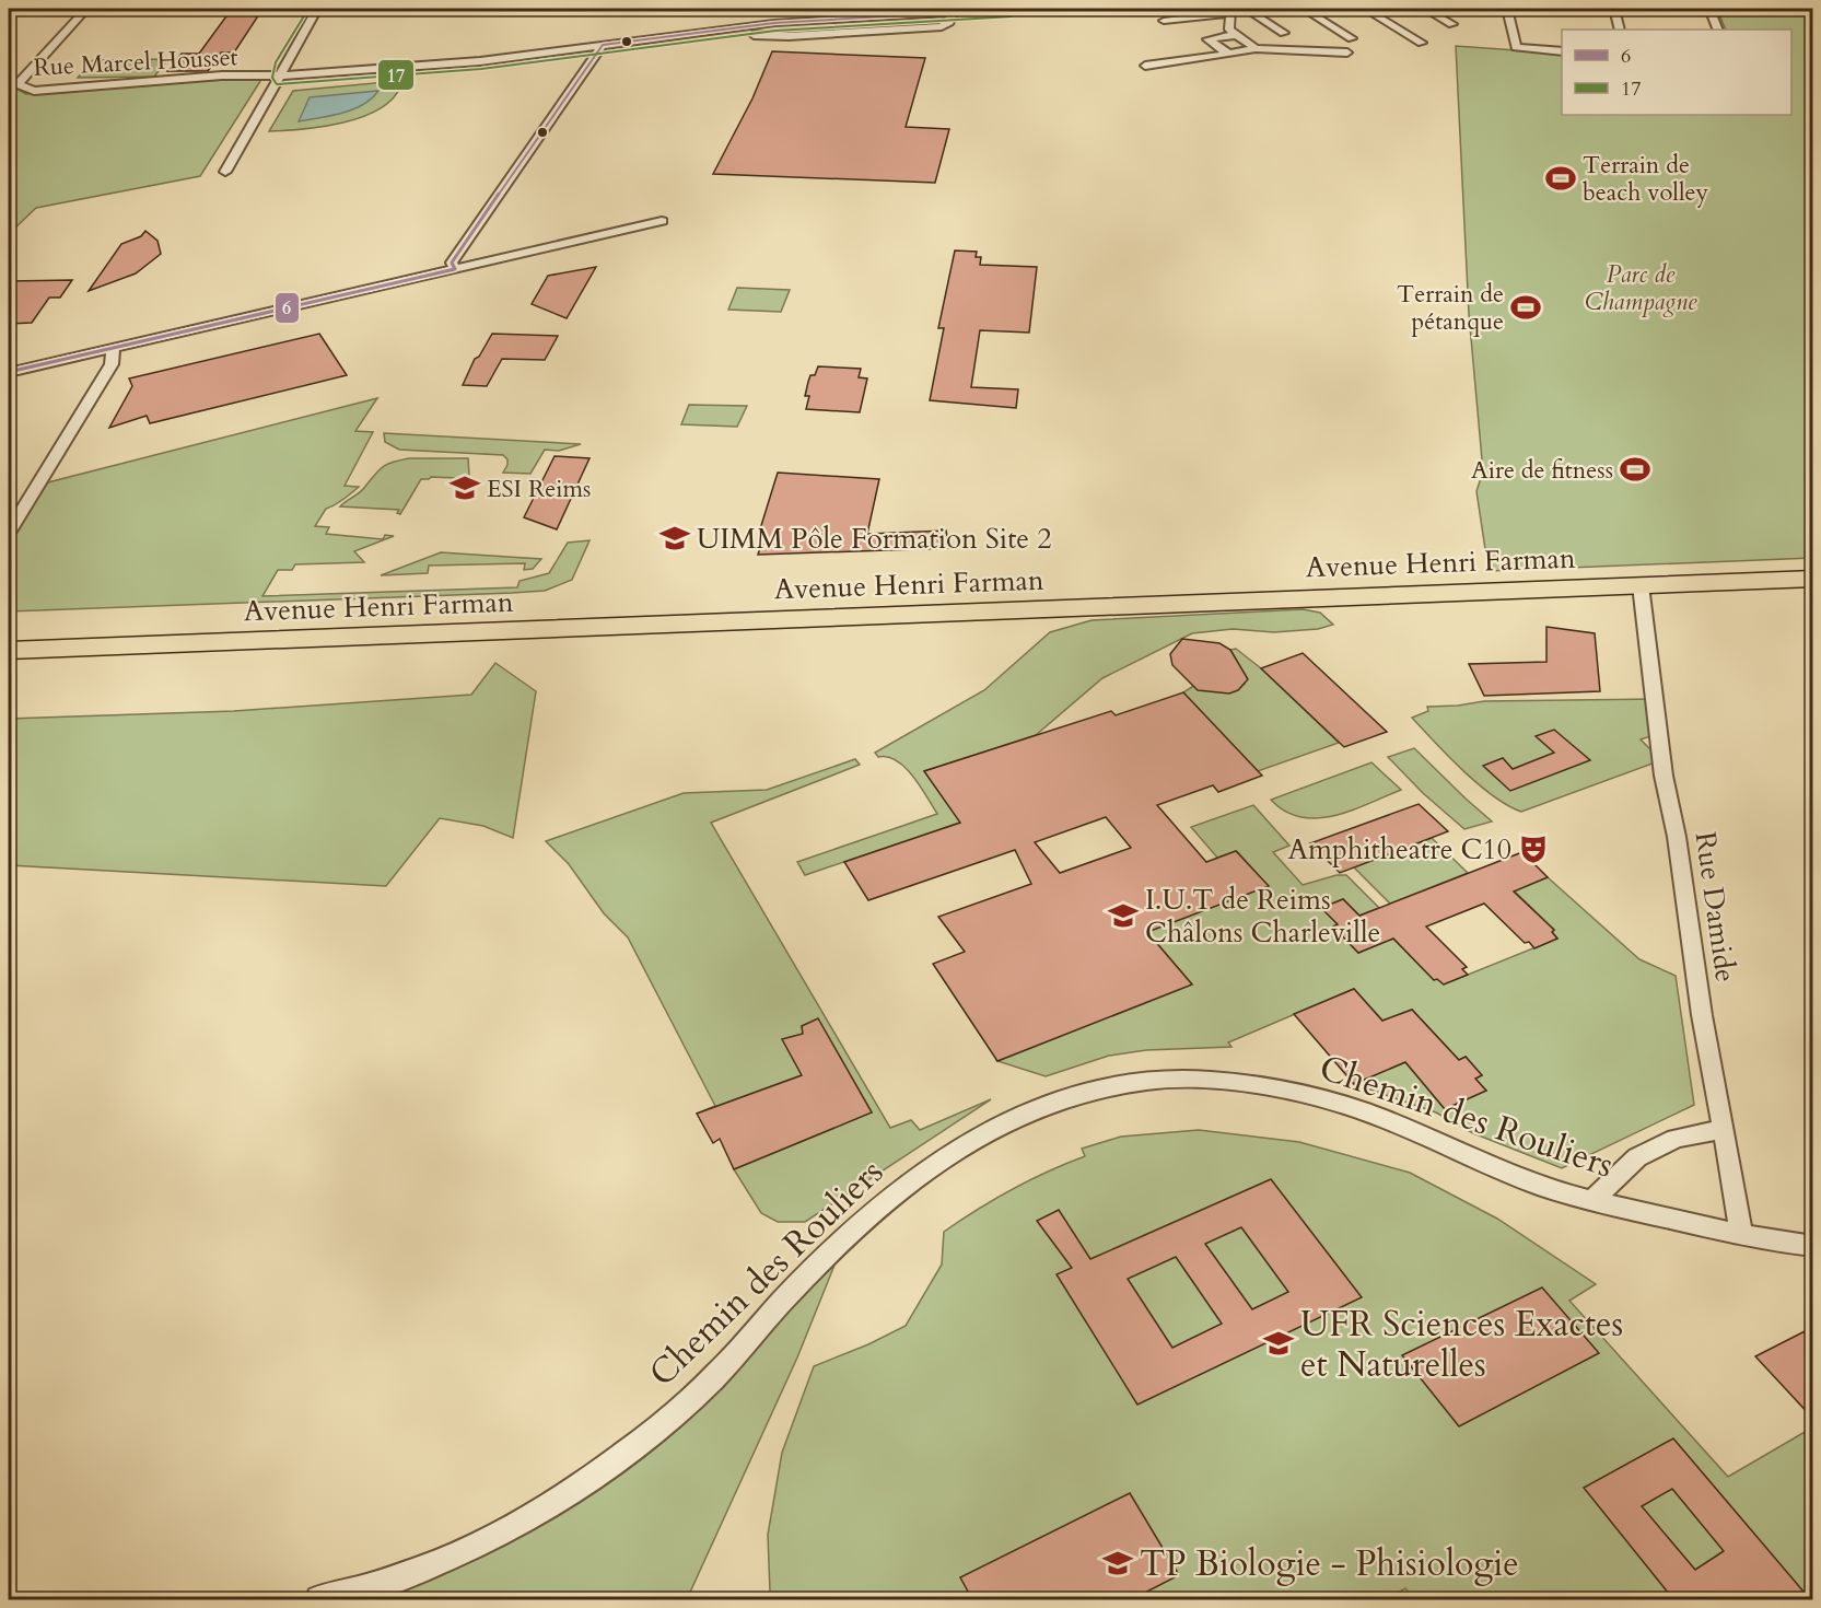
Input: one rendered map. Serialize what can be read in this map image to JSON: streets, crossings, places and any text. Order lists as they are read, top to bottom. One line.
{"streets":{"main road":["Avenue Henri Farman"],"street":["Rue Marcel Housset","Rue Damide","Chemin des Rouliers"]},"crossings":[["Avenue Henri Farman","Rue Damide"],["Rue Damide","Chemin des Rouliers"]],"parks":["Parc de Champagne"],"places":{"sports":["Terrain de beach volley","Terrain de pétanque","Aire de fitness"],"school or university":["ESI Reims","UIMM Pôle Formation Site 2","I.U.T de Reims Châlons Charleville","UFR Sciences Exactes et Naturelles","TP Biologie - Phisiologie"],"theatre":["Amphitheatre C10"]},"lines":["transit line 6","transit line 17"],"legend":["6","17"]}
